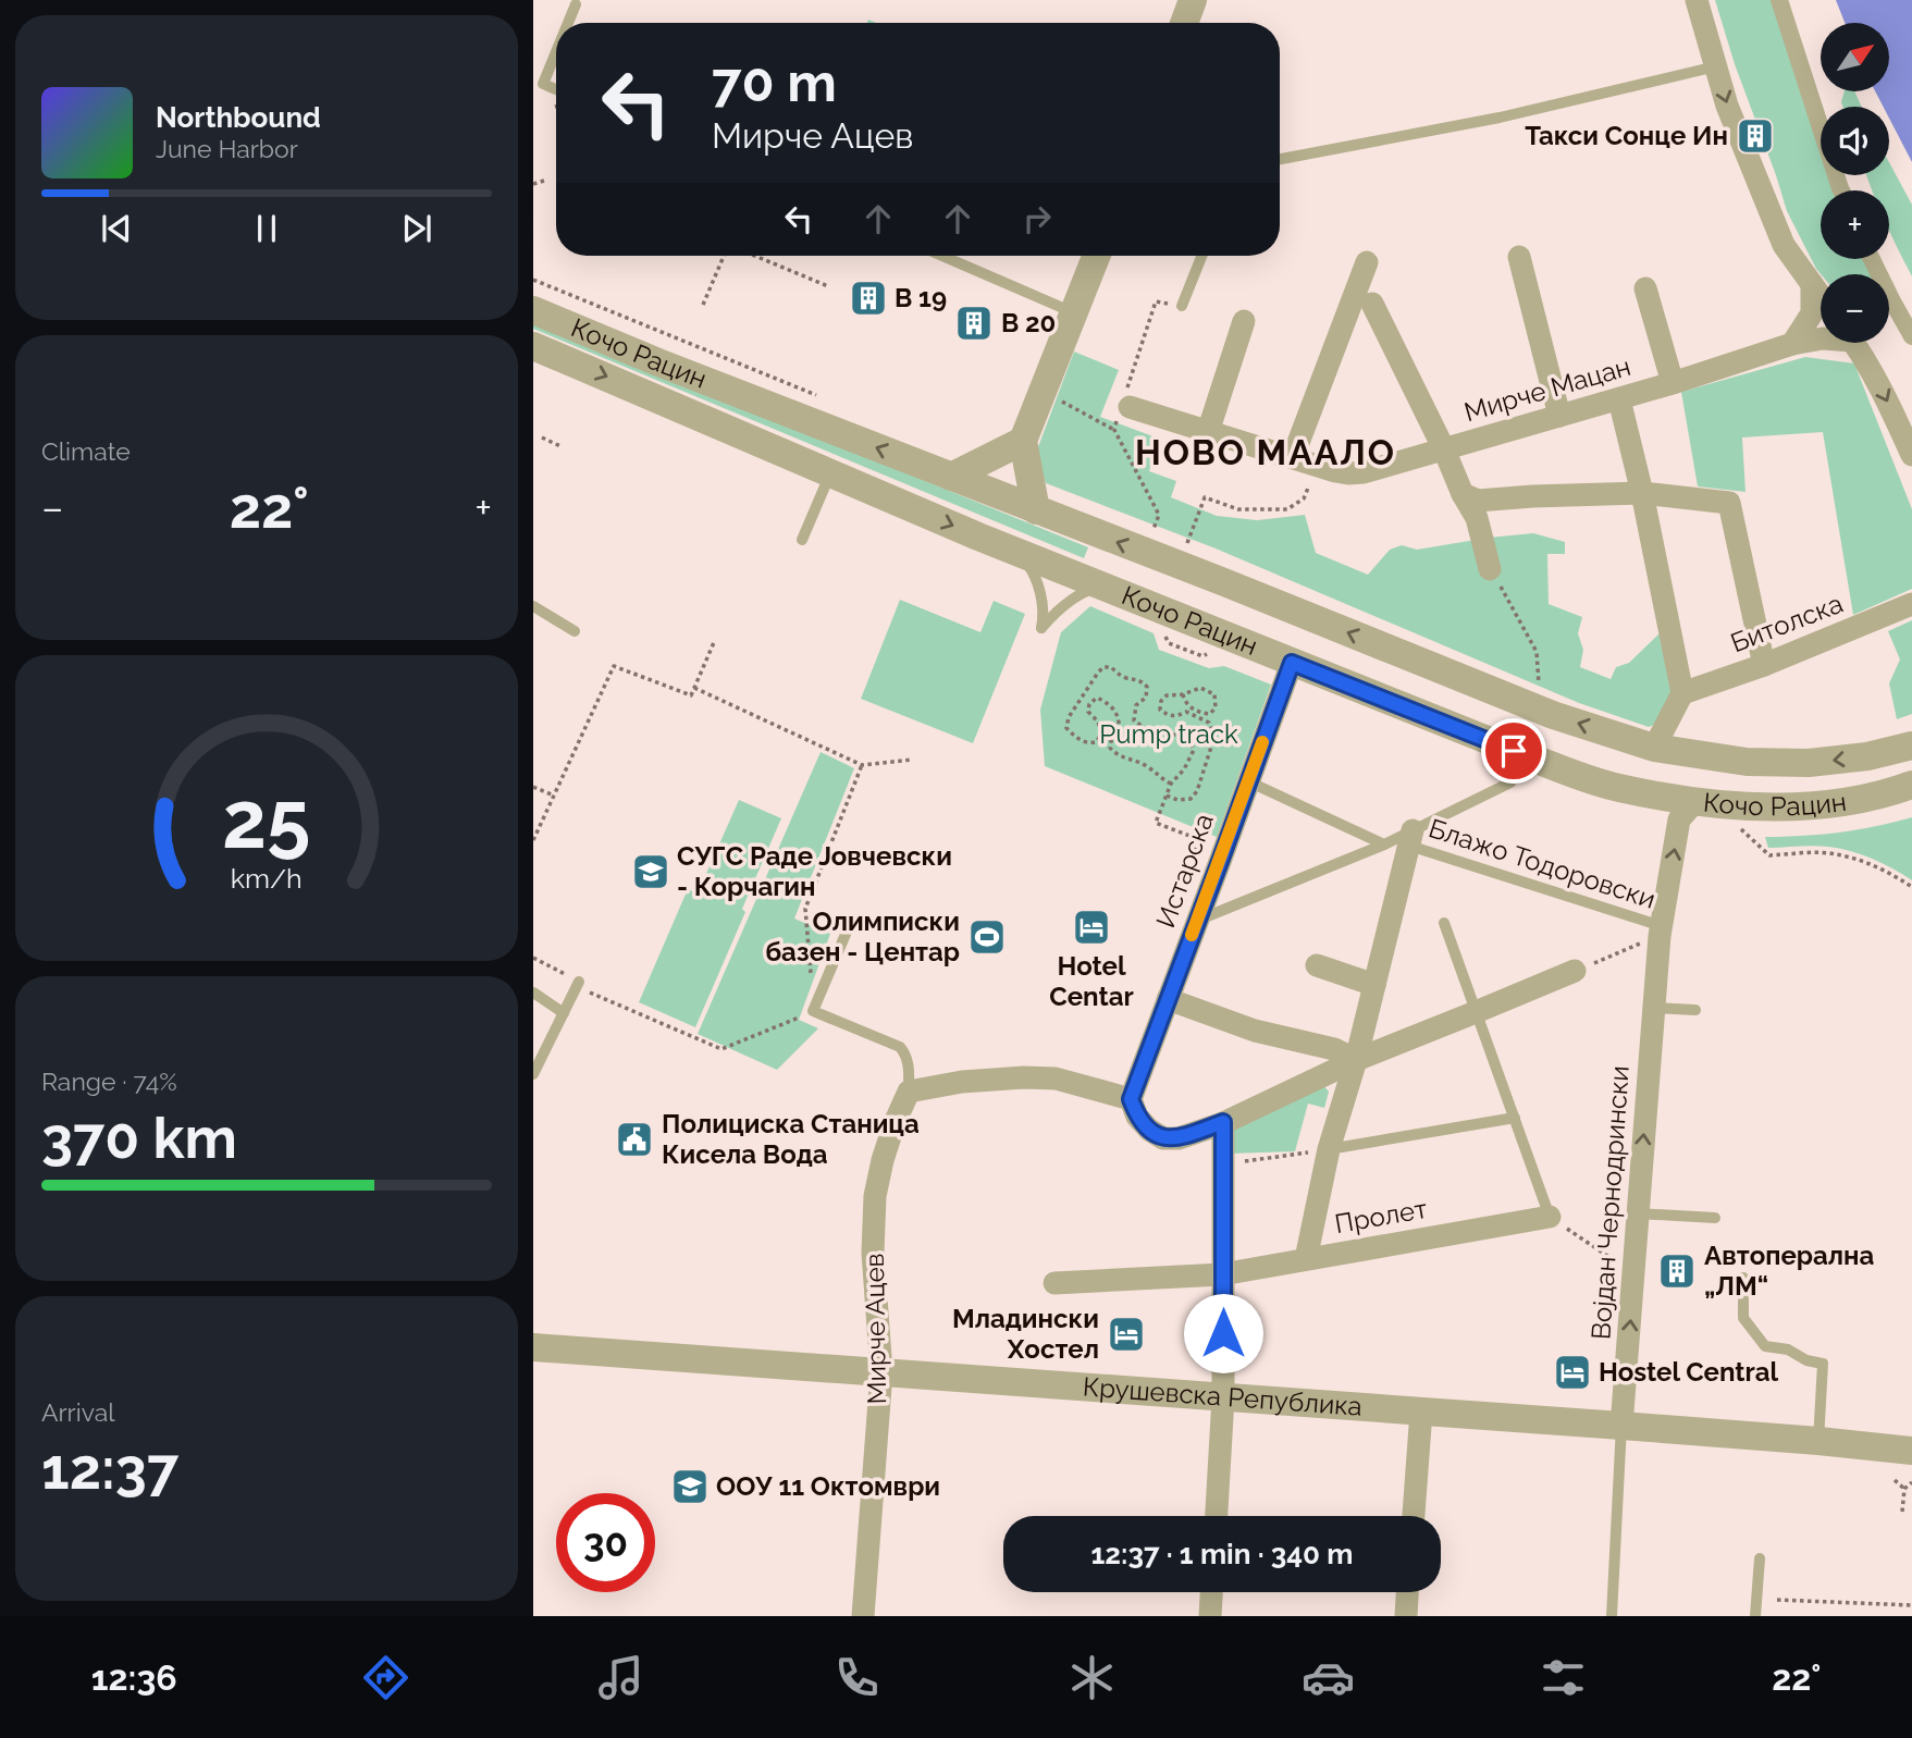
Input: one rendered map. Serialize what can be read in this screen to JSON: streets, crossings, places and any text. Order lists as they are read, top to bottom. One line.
{"streets":{"street":["Кочо Рацин","Мирче Мацан","Битолска","Истарска","Војдан Чернодрински","Пролет","Мирче Ацев","Крушевска Република"],"lane":["Блажо Тодоровски"]},"crossings":[["Кочо Рацин","Истарска"],["Кочо Рацин","Војдан Чернодрински"],["Блажо Тодоровски","Војдан Чернодрински"],["Војдан Чернодрински","Крушевска Република"],["Мирче Ацев","Крушевска Република"]],"one_way":["Војдан Чернодрински"],"districts":["НОВО МААЛО"],"parks":["Pump track"],"places":{"building":["Такси Сонце Ин","B 19","B 20","Автоперална „ЛМ“"],"school or university":["СУГС Раде Јовчевски - Корчагин","ООУ 11 Октомври"],"hotel":["Hotel Centar","Младински Хостел","Hostel Central"],"sports":["Олимписки базен - Центар"],"public building":["Полициска Станица Кисела Вода"]},"north":"top right","page":{"map_buttons":["+","−"],"turn":["70 m","Мирче Ацев"],"song":["Northbound","June Harbor"],"tile":["Climate",["Range · 74%","370 km"],["Arrival","12:37"]],"heat":["−","22°","+"],"limit":"30","trip":"12:37 · 1 min · 340 m","tabs":["12:36","22°"],"gauge":["25","km/h"]}}
